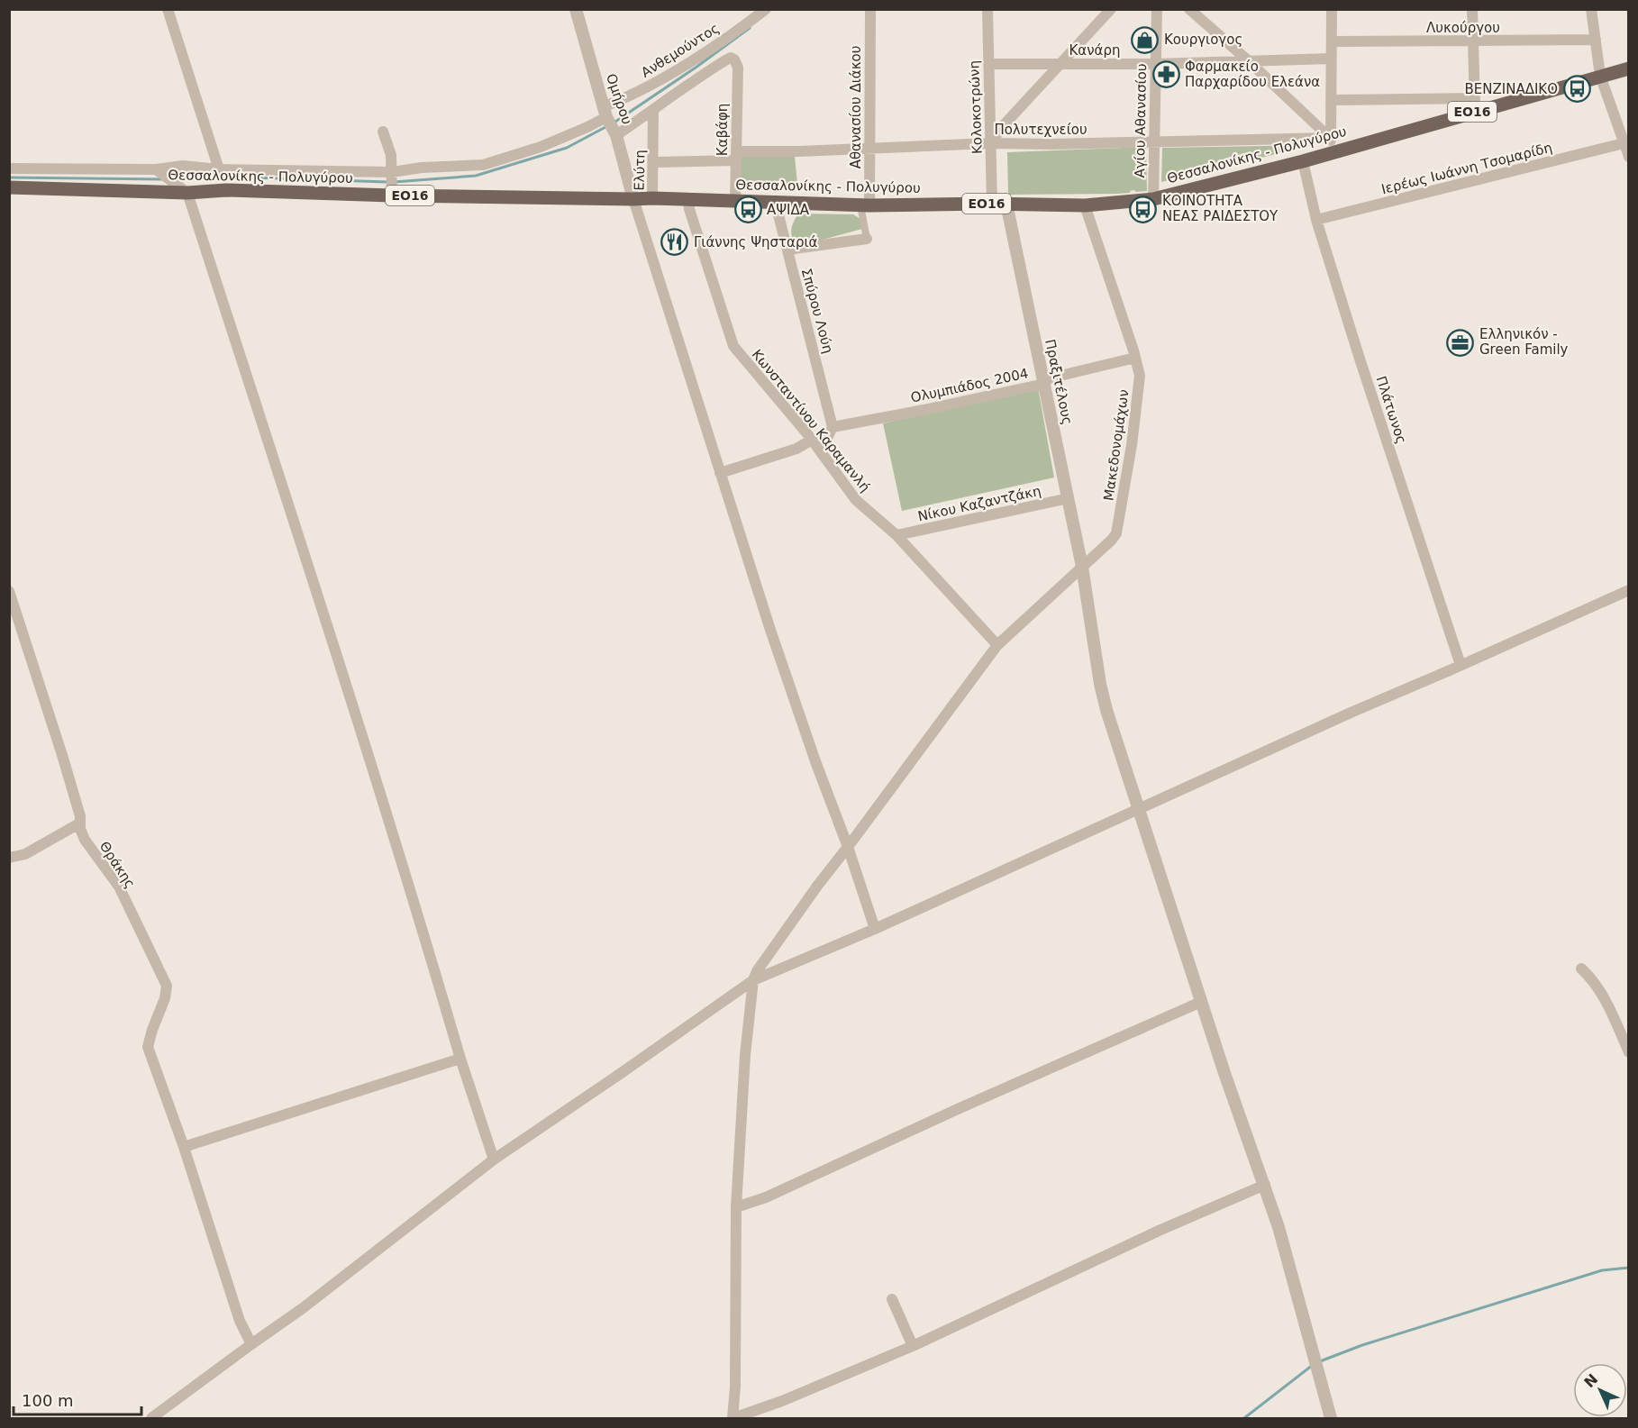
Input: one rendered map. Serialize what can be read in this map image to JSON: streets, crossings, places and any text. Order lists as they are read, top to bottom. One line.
{"streets":{"main road":["ΕΟ16","Θεσσαλονίκης - Πολυγύρου"],"street":["Λυκούργου","Ανθεμούντος","Κανάρη","Ομήρου","Αθανασίου Διάκου","Κολοκοτρώνη","Αγίου Αθανασίου","Καβάφη","Πολυτεχνείου","Ιερέως Ιωάννη Τσομαρίδη","Ελύτη","Σπύρου Λούη","Πραξιτέλους","Ολυμπιάδος 2004","Πλάτωνος","Κωνσταντίνου Καραμανλή","Μακεδονομάχων","Νίκου Καζαντζάκη","Θράκης"]},"crossings":[["Ανθεμούντος","Ομήρου"],["Κανάρη","Κολοκοτρώνη"],["Κανάρη","Αγίου Αθανασίου"],["Ομήρου","Θεσσαλονίκης - Πολυγύρου"],["Αθανασίου Διάκου","Πολυτεχνείου"],["Αθανασίου Διάκου","Θεσσαλονίκης - Πολυγύρου"],["Κολοκοτρώνη","Πολυτεχνείου"],["Κολοκοτρώνη","Θεσσαλονίκης - Πολυγύρου"],["Αγίου Αθανασίου","Πολυτεχνείου"],["Αγίου Αθανασίου","Θεσσαλονίκης - Πολυγύρου"],["Καβάφη","Πολυτεχνείου"],["Καβάφη","Θεσσαλονίκης - Πολυγύρου"],["Καβάφη","Ελύτη"],["Πολυτεχνείου","Ελύτη"],["Θεσσαλονίκης - Πολυγύρου","Ελύτη"],["Θεσσαλονίκης - Πολυγύρου","Σπύρου Λούη"],["Θεσσαλονίκης - Πολυγύρου","Πραξιτέλους"],["Θεσσαλονίκης - Πολυγύρου","Πλάτωνος"],["Θεσσαλονίκης - Πολυγύρου","Κωνσταντίνου Καραμανλή"],["Θεσσαλονίκης - Πολυγύρου","Μακεδονομάχων"],["Ιερέως Ιωάννη Τσομαρίδη","Πλάτωνος"],["Σπύρου Λούη","Ολυμπιάδος 2004"],["Πραξιτέλους","Ολυμπιάδος 2004"],["Πραξιτέλους","Μακεδονομάχων"],["Πραξιτέλους","Νίκου Καζαντζάκη"],["Ολυμπιάδος 2004","Μακεδονομάχων"],["Κωνσταντίνου Καραμανλή","Μακεδονομάχων"],["Κωνσταντίνου Καραμανλή","Νίκου Καζαντζάκη"]],"places":{"shop":["Κουργιογος"],"pharmacy":["Φαρμακείο Παρχαρίδου Ελεάνα"],"bus stop":["ΒΕΝΖΙΝΑΔΙΚΟ","ΚΟΙΝΟΤΗΤΑ ΝΕΑΣ ΡΑΙΔΕΣΤΟΥ","ΑΨΙΔΑ"],"restaurant":["Γιάννης Ψησταριά"],"office":["Ελληνικόν - Green Family"]},"scale_bar":"100 m","north":"top left"}
